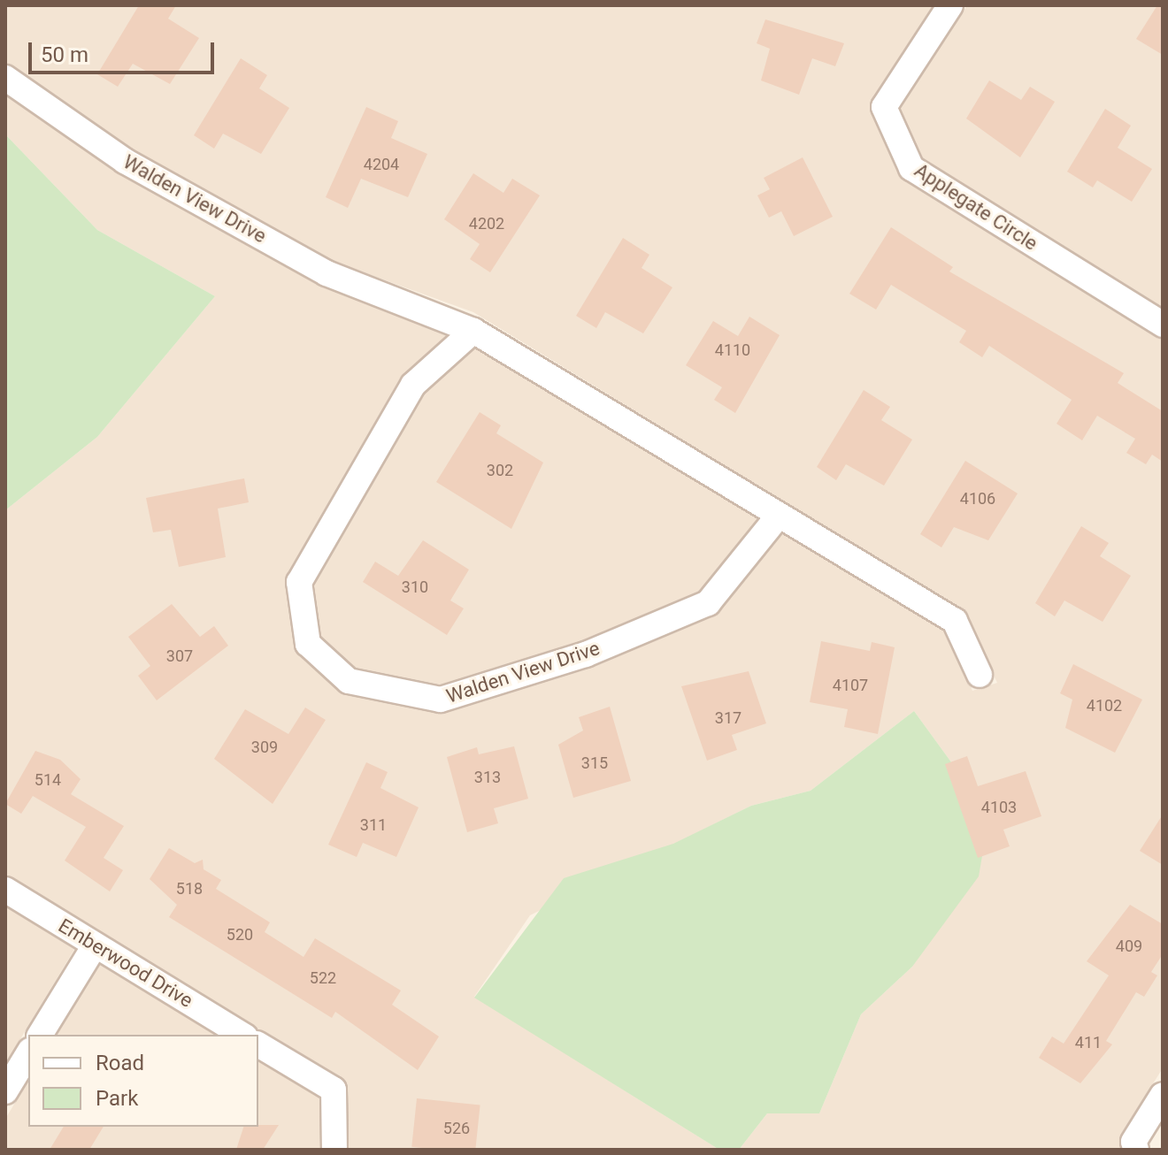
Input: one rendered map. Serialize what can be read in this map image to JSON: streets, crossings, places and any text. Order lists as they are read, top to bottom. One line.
{"streets":{"street":["Walden View Drive","Applegate Circle","Emberwood Drive"]},"house_numbers":["4204","4202","4110","302","4106","310","307","4107","4102","317","309","315","313","514","4103","311","518","520","409","522","411","526"],"legend":["Road","Park"],"scale_bar":"50 m"}
